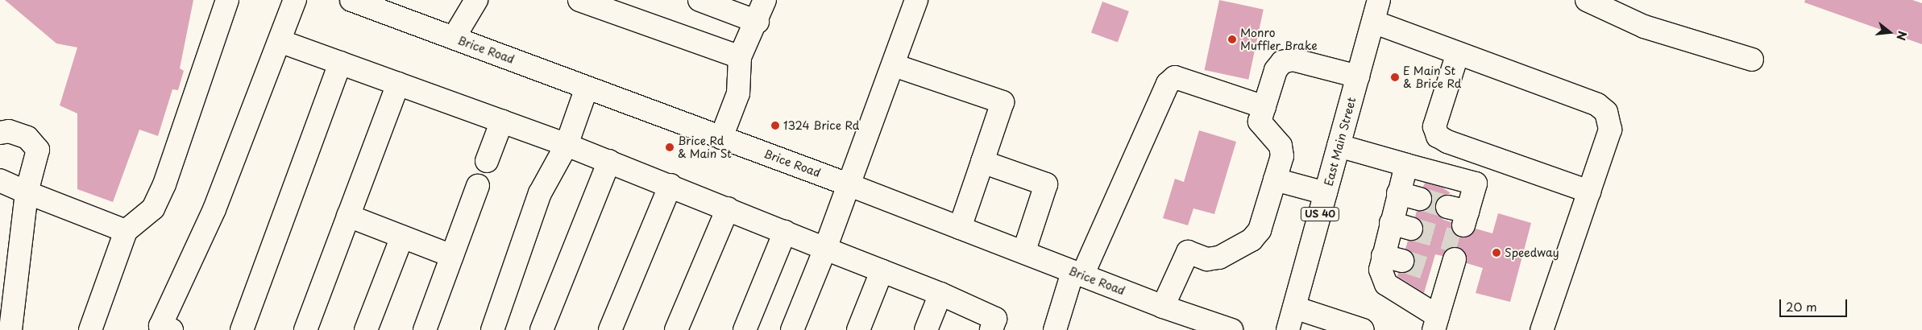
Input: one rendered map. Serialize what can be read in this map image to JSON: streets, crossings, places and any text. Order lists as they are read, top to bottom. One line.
{"streets":{"main road":["Brice Road","East Main Street","US 40"]},"places":["Monro Muffler Brake","E Main St & Brice Rd","1324 Brice Rd","Brice Rd & Main St","Speedway"],"scale_bar":"20 m","north":"right"}
